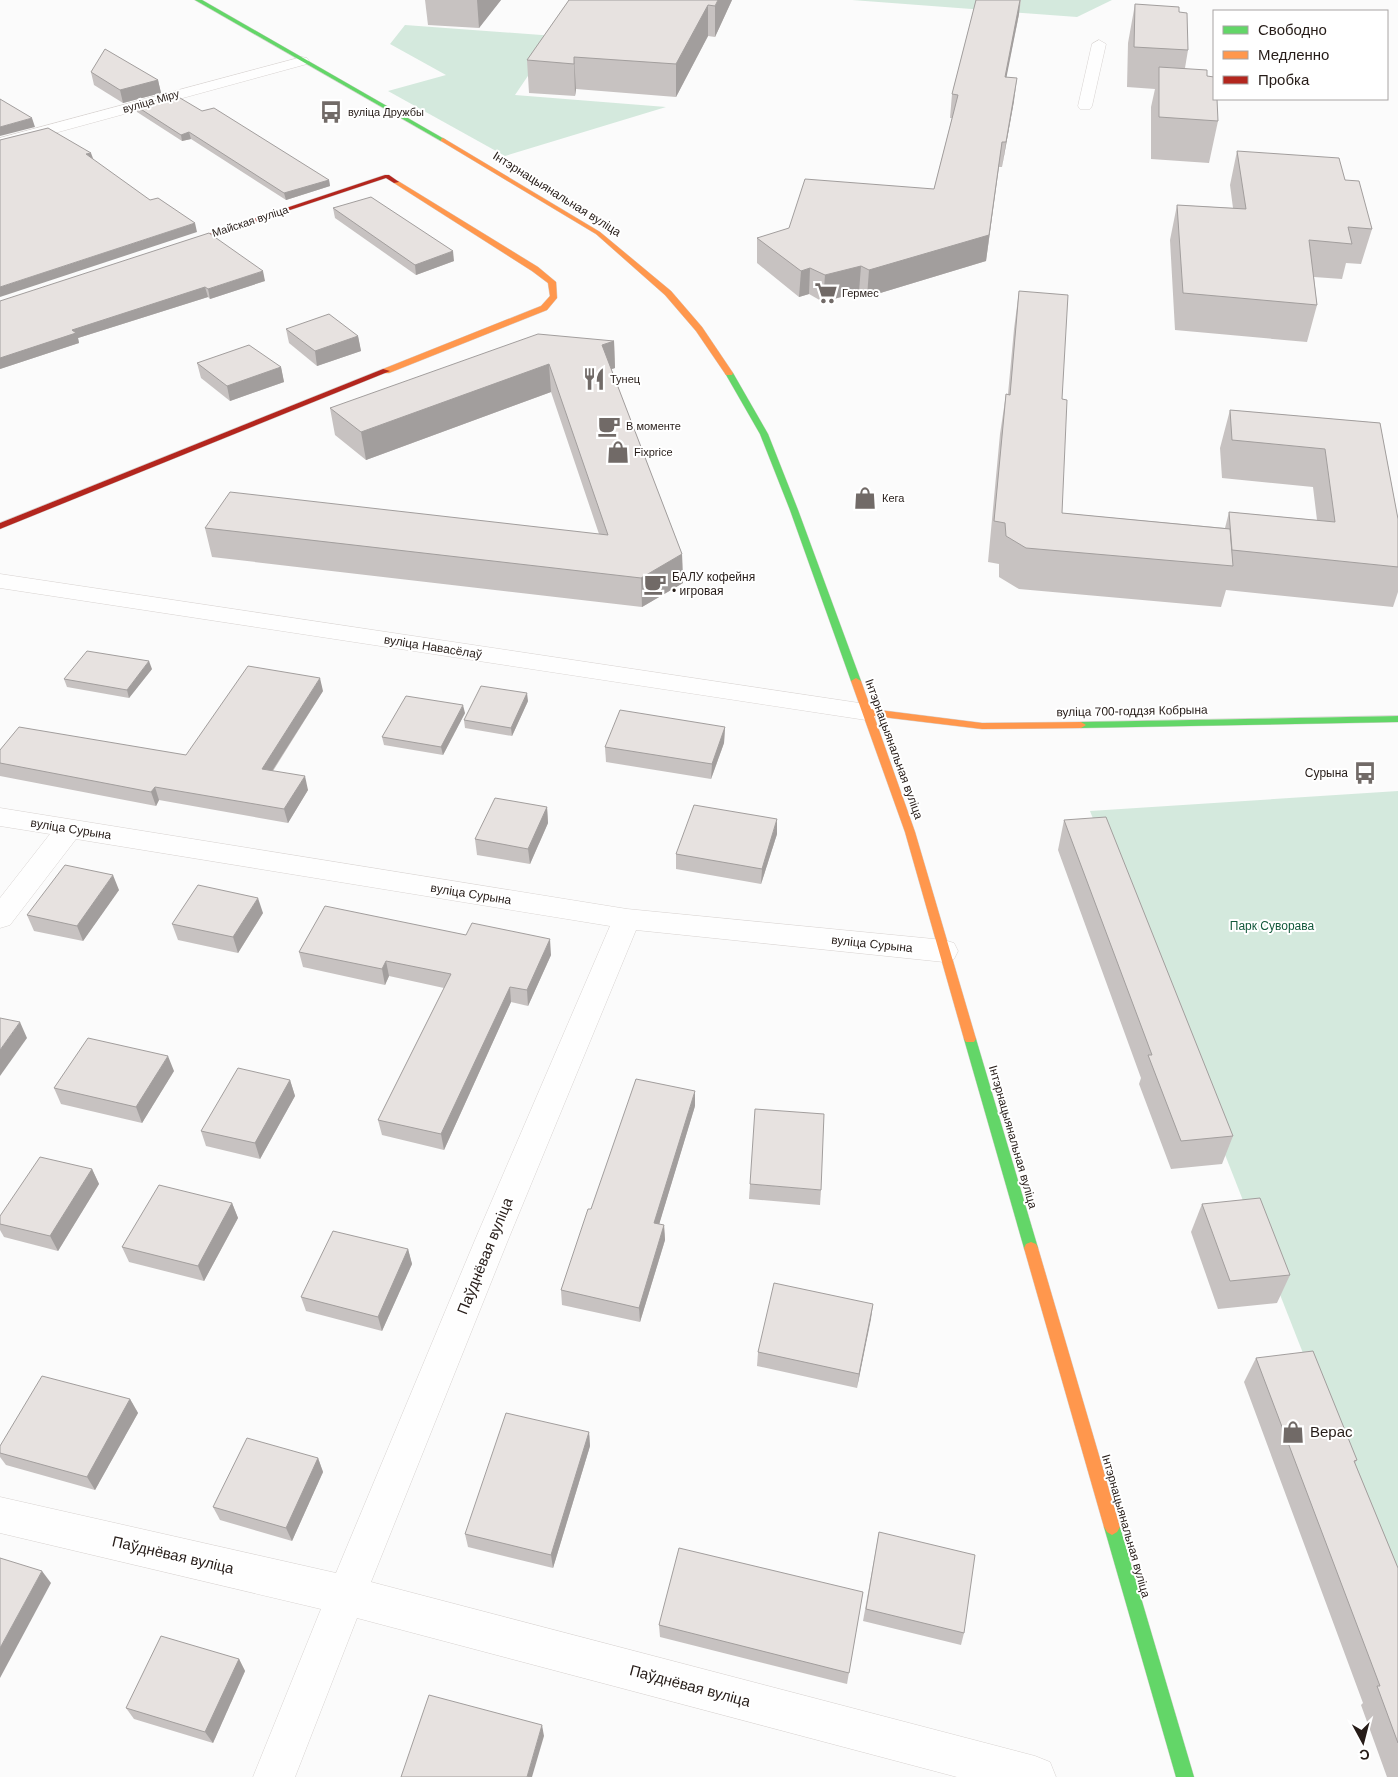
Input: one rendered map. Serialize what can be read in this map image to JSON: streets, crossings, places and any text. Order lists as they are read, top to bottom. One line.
{"streets":{"main road":["Інтэрнацыянальная вуліца","Майская вуліца","вуліца 700-годдзя Кобрына"],"street":["вуліца Міру","вуліца Навасёлаў","вуліца Сурына","Паўднёвая вуліца"]},"crossings":[["вуліца Міру","Інтэрнацыянальная вуліца"],["Інтэрнацыянальная вуліца","вуліца Навасёлаў"],["Інтэрнацыянальная вуліца","вуліца 700-годдзя Кобрына"],["Інтэрнацыянальная вуліца","вуліца Сурына"],["вуліца Навасёлаў","вуліца 700-годдзя Кобрына"],["вуліца Сурына","Паўднёвая вуліца"]],"parks":["Парк Суворава"],"places":{"bus stop":["вуліца Дружбы","Сурына"],"supermarket":["Гермес"],"restaurant":["Тунец"],"cafe":["В моменте","БАЛУ кофейня • игровая"],"shop":["Fixprice","Кега","Верас"]},"legend":["Свободно","Медленно","Пробка"],"north":"bottom"}
